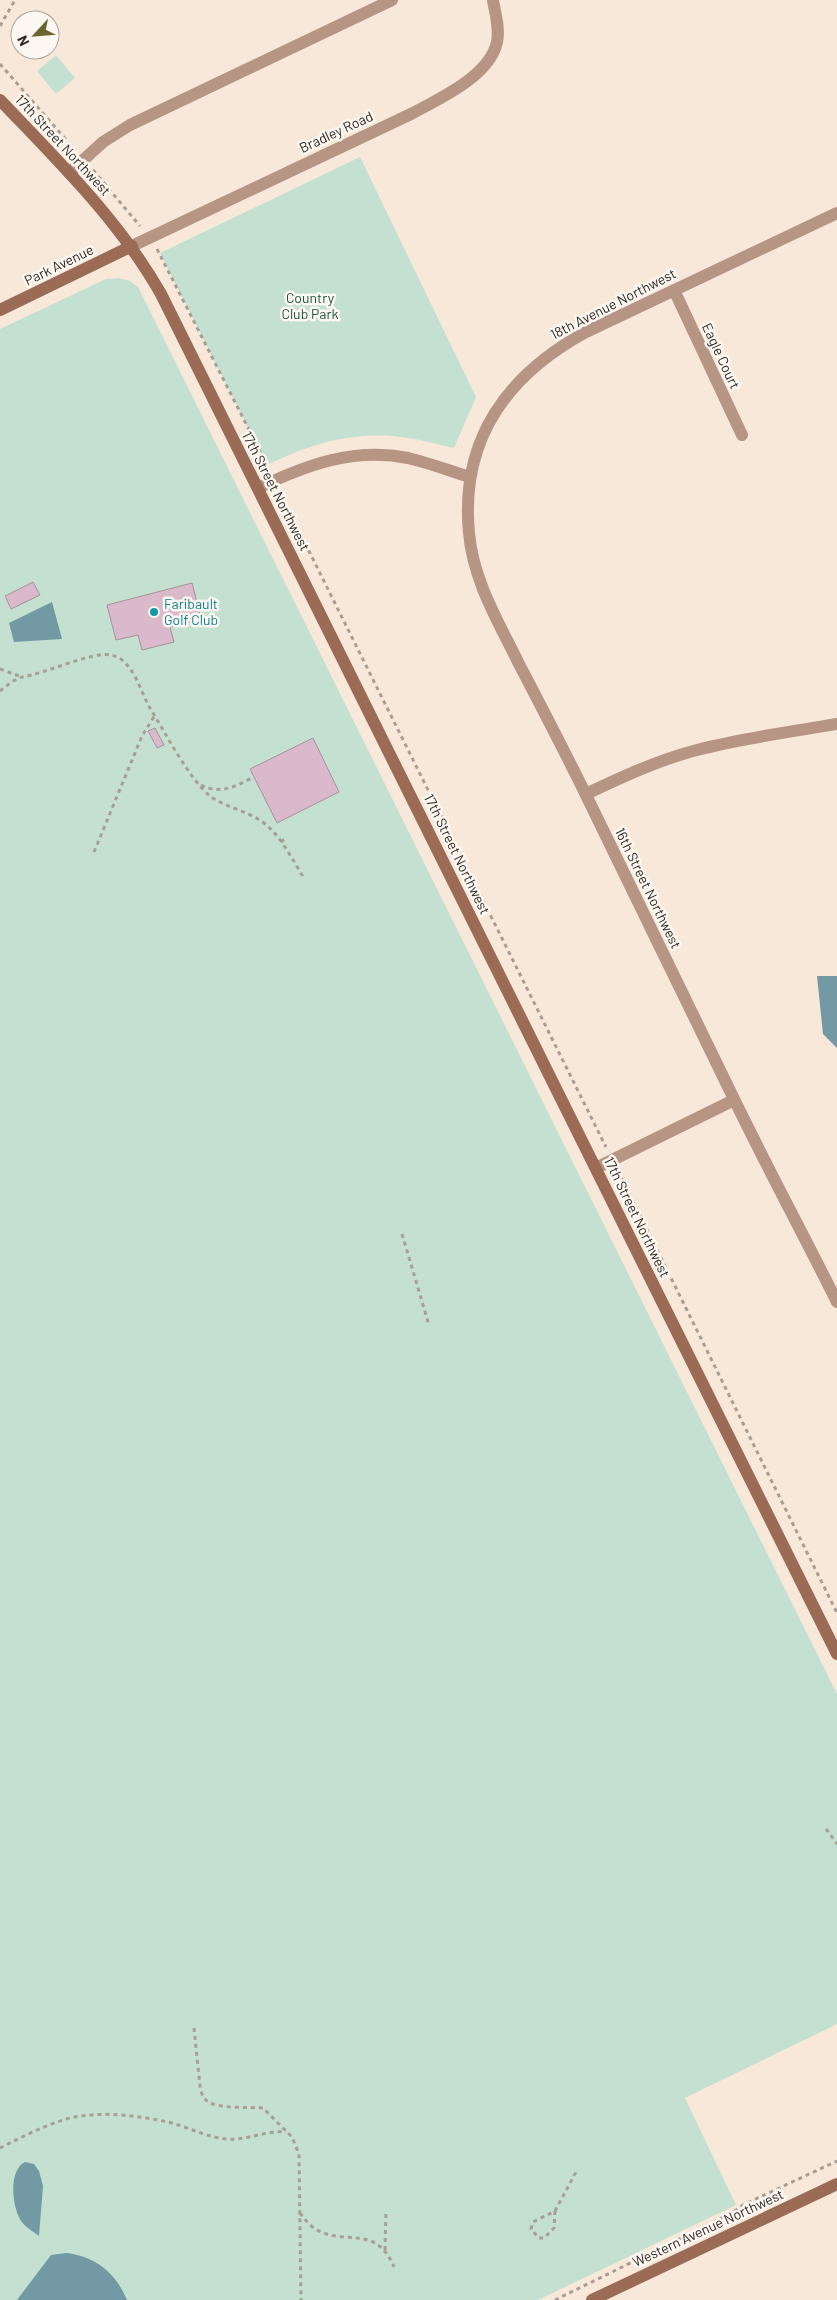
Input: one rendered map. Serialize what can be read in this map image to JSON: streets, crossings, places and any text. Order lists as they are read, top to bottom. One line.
{"streets":{"street":["Bradley Road","17th Street Northwest","Park Avenue","18th Avenue Northwest","Eagle Court","16th Street Northwest","Western Avenue Northwest"]},"crossings":[["Bradley Road","17th Street Northwest"],["Bradley Road","Park Avenue"],["17th Street Northwest","Park Avenue"],["18th Avenue Northwest","Eagle Court"],["18th Avenue Northwest","16th Street Northwest"]],"parks":["Country Club Park"],"places":["Faribault Golf Club"],"north":"bottom left"}
